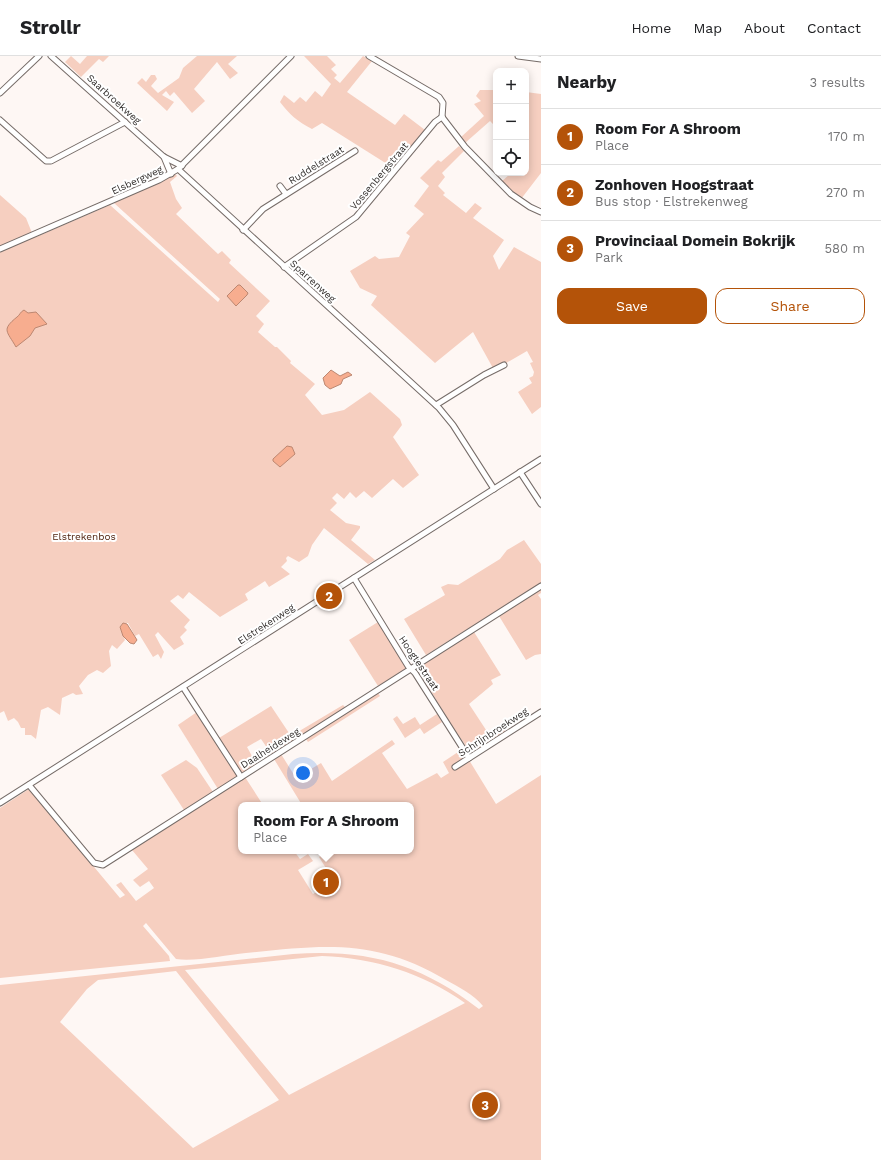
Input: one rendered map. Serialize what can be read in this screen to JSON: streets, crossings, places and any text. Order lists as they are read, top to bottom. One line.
{"streets":{"street":["Saarbroekweg","Ruddelstraat","Vossenbergstraat","Elsbergweg","Sparrenweg","Elstrekenweg","Hoogtestraat","Schrijnbroekweg","Daalheideweg"]},"crossings":[["Saarbroekweg","Elsbergweg"],["Saarbroekweg","Sparrenweg"],["Ruddelstraat","Sparrenweg"],["Vossenbergstraat","Sparrenweg"],["Elsbergweg","Sparrenweg"],["Sparrenweg","Elstrekenweg"],["Elstrekenweg","Hoogtestraat"],["Elstrekenweg","Daalheideweg"],["Hoogtestraat","Schrijnbroekweg"],["Hoogtestraat","Daalheideweg"]],"parks":["Elstrekenbos"],"page":{"header":"Strollr","nav":["Home","Map","About","Contact"],"heading":["Nearby","3 results"],"map_buttons":["+","−"],"list":[{"mark":"1","name":"Room For A Shroom","note":"Place","value":"170 m"},{"mark":"2","name":"Zonhoven Hoogstraat","note":"Bus stop · Elstrekenweg","value":"270 m"},{"mark":"3","name":"Provinciaal Domein Bokrijk","note":"Park","value":"580 m"}],"buttons":["Save","Share"],"pins":["2","1","3"],"popup":["Room For A Shroom","Place"]}}
